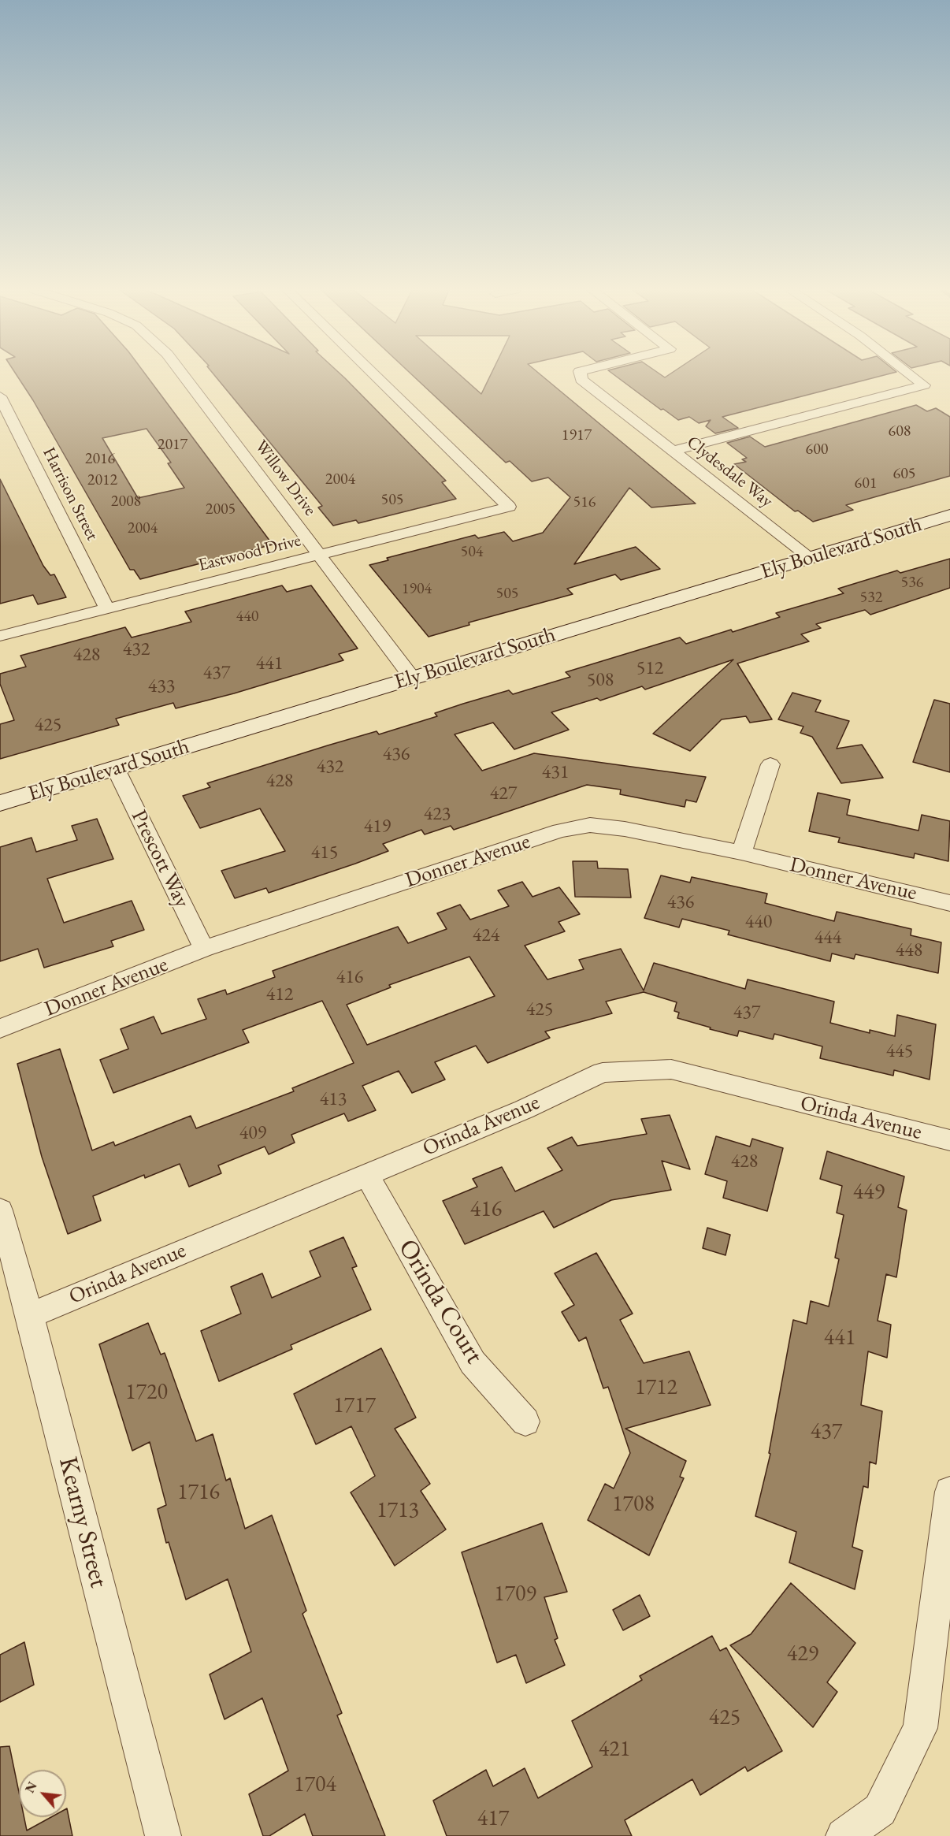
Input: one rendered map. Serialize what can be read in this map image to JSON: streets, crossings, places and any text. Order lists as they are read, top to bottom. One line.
{"streets":{"main road":["Ely Boulevard South"],"street":["Clydesdale Way","Willow Drive","Harrison Street","Eastwood Drive","Prescott Way","Donner Avenue","Orinda Avenue","Orinda Court","Kearny Street"]},"crossings":[["Clydesdale Way","Ely Boulevard South"],["Willow Drive","Ely Boulevard South"],["Willow Drive","Eastwood Drive"],["Harrison Street","Eastwood Drive"],["Ely Boulevard South","Prescott Way"],["Prescott Way","Donner Avenue"],["Orinda Avenue","Orinda Court"],["Orinda Avenue","Kearny Street"]],"house_numbers":["608","1917","2017","600","2016","605","2004","2012","601","505","2008","516","2005","2004","504","536","1904","505","532","440","432","428","441","512","437","508","433","425","436","432","431","428","427","423","419","415","436","440","424","444","448","416","412","425","437","445","413","409","428","449","416","441","1712","1720","1717","437","1716","1708","1713","1709","429","425","421","1704","417"],"north":"top left"}
